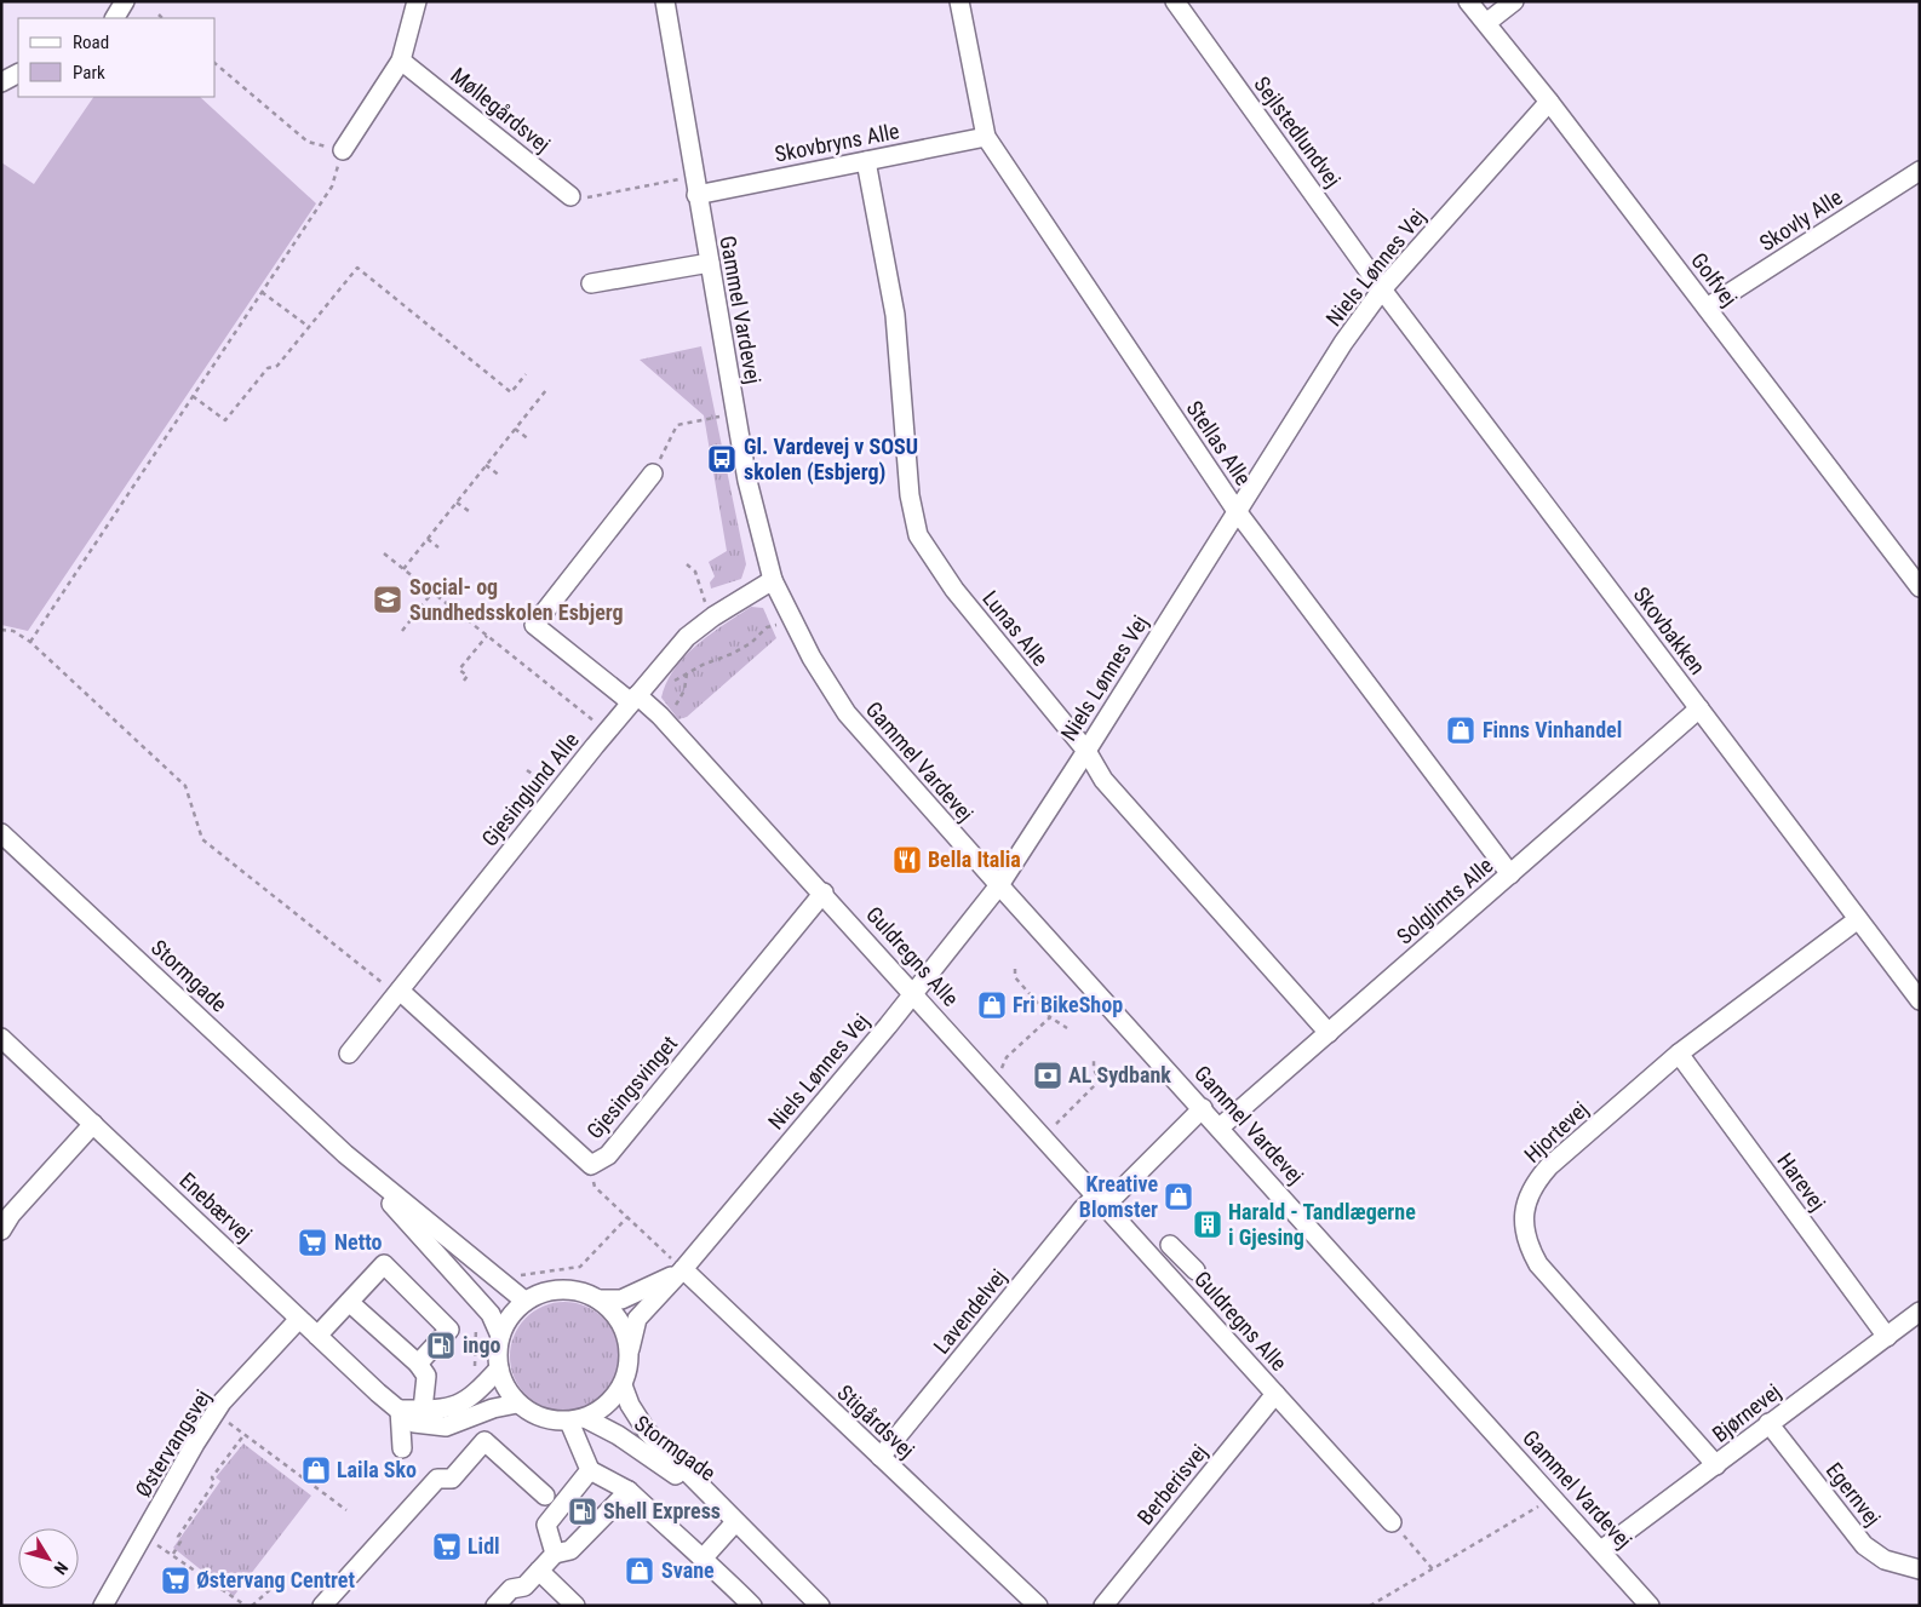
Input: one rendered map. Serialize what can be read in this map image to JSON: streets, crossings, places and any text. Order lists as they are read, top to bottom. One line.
{"streets":{"street":["Møllegårdsvej","Sejlstedlundvej","Skovbryns Alle","Skovly Alle","Niels Lønnes Vej","Golfvej","Gammel Vardevej","Stellas Alle","Lunas Alle","Skovbakken","Gjesinglund Alle","Solglimts Alle","Guldregns Alle","Stormgade","Gjesingsvinget","Hjortevej","Harevej","Enebærvej","Lavendelvej","Bjørnevej","Stigårdsvej","Østervangsvej","Berberisvej","Egernvej"]},"crossings":[["Sejlstedlundvej","Niels Lønnes Vej"],["Sejlstedlundvej","Skovbakken"],["Skovbryns Alle","Gammel Vardevej"],["Skovbryns Alle","Stellas Alle"],["Skovbryns Alle","Lunas Alle"],["Skovly Alle","Golfvej"],["Niels Lønnes Vej","Golfvej"],["Niels Lønnes Vej","Gammel Vardevej"],["Niels Lønnes Vej","Stellas Alle"],["Niels Lønnes Vej","Lunas Alle"],["Niels Lønnes Vej","Skovbakken"],["Niels Lønnes Vej","Guldregns Alle"],["Niels Lønnes Vej","Stormgade"],["Niels Lønnes Vej","Enebærvej"],["Niels Lønnes Vej","Stigårdsvej"],["Gammel Vardevej","Gjesinglund Alle"],["Gammel Vardevej","Solglimts Alle"],["Gammel Vardevej","Lavendelvej"],["Gammel Vardevej","Bjørnevej"],["Stellas Alle","Solglimts Alle"],["Lunas Alle","Solglimts Alle"],["Skovbakken","Solglimts Alle"],["Skovbakken","Hjortevej"],["Gjesinglund Alle","Guldregns Alle"],["Gjesinglund Alle","Gjesingsvinget"],["Guldregns Alle","Gjesingsvinget"],["Guldregns Alle","Lavendelvej"],["Guldregns Alle","Berberisvej"],["Stormgade","Enebærvej"],["Hjortevej","Harevej"],["Hjortevej","Bjørnevej"],["Harevej","Bjørnevej"],["Enebærvej","Østervangsvej"],["Lavendelvej","Stigårdsvej"],["Bjørnevej","Egernvej"]],"places":{"bus stop":["Gl. Vardevej v SOSU skolen (Esbjerg)"],"school or university":["Social- og Sundhedsskolen Esbjerg"],"shop":["Finns Vinhandel","Fri BikeShop","Kreative Blomster","Laila Sko","Svane"],"restaurant":["Bella Italia"],"bank":["AL Sydbank"],"building":["Harald - Tandlægerne i Gjesing"],"supermarket":["Netto","Lidl","Østervang Centret"],"fuel station":["ingo","Shell Express"]},"legend":["Road","Park"],"north":"bottom right"}
